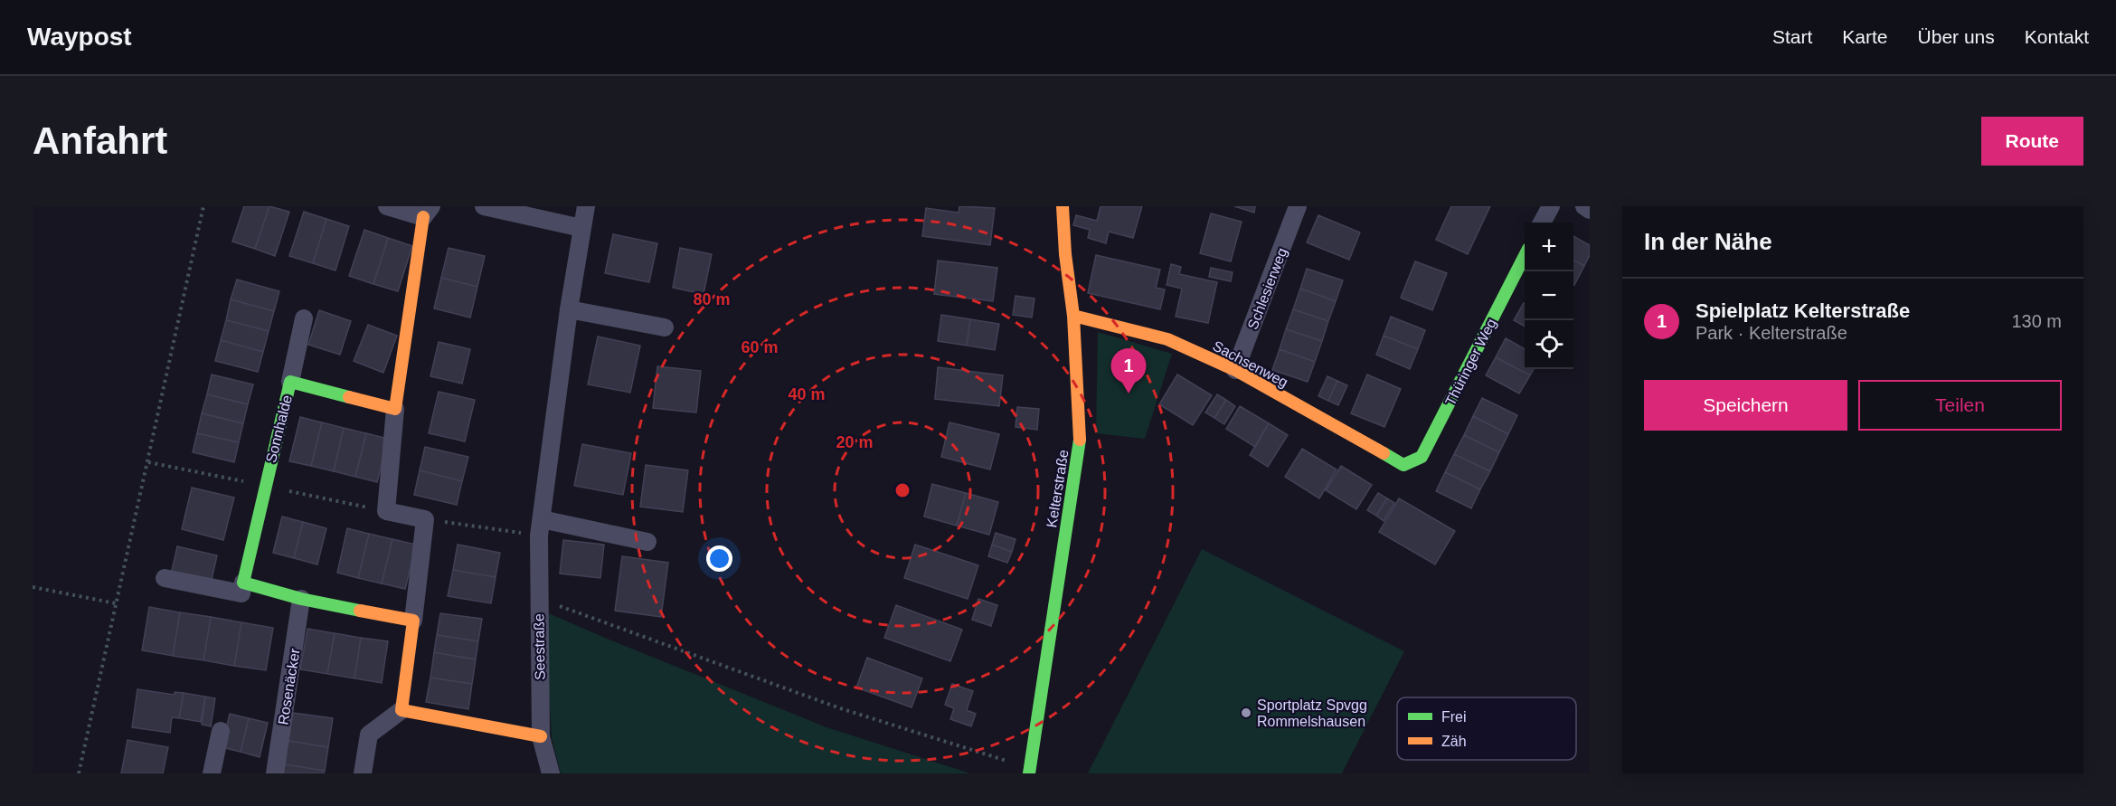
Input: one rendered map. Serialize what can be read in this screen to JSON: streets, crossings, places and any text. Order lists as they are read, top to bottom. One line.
{"streets":{"street":["Schlesierweg","Thüringer Weg","Sachsenweg","Sonnhalde","Kelterstraße","Seestraße","Rosenäcker"]},"crossings":[["Schlesierweg","Sachsenweg"],["Thüringer Weg","Sachsenweg"],["Sachsenweg","Kelterstraße"]],"places":["Sportplatz Spvgg Rommelshausen"],"legend":["Frei","Zäh"],"page":{"header":"Waypost","nav":["Start","Karte","Über uns","Kontakt"],"buttons":["Route",["Speichern","Teilen"]],"title":"Anfahrt","heading":"In der Nähe","map_buttons":["+","−"],"list":[{"mark":"1","name":"Spielplatz Kelterstraße","note":"Park · Kelterstraße","value":"130 m"}],"pins":"1"},"rings":["80 m","60 m","40 m","20 m"]}
